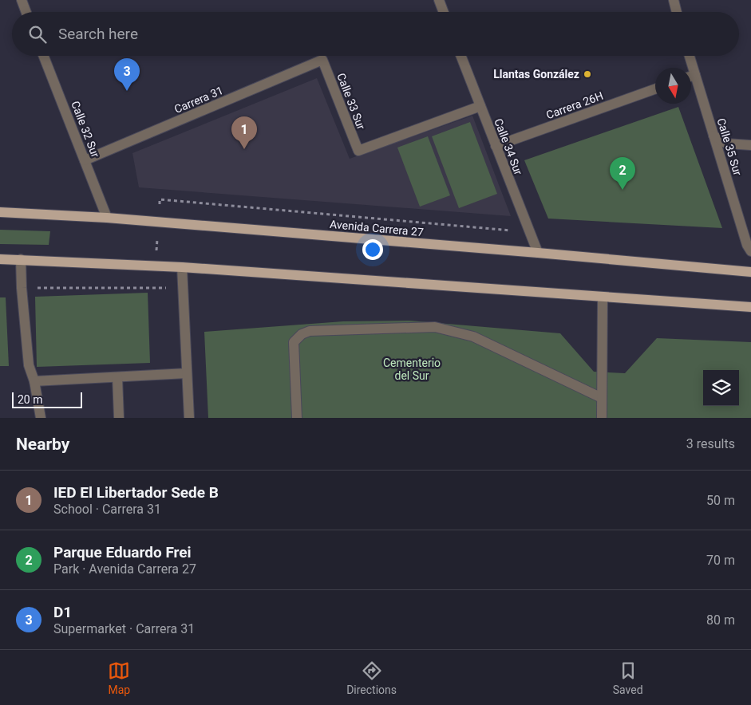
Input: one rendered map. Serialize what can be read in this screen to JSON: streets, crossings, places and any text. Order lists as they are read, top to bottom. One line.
{"streets":{"main road":["Avenida Carrera 27"],"street":["Carrera 31","Calle 33 Sur","Carrera 26H","Calle 32 Sur","Calle 34 Sur","Calle 35 Sur"]},"crossings":[["Carrera 31","Calle 33 Sur"],["Carrera 31","Calle 32 Sur"],["Calle 33 Sur","Calle 34 Sur"],["Carrera 26H","Calle 34 Sur"],["Calle 32 Sur","Avenida Carrera 27"],["Calle 34 Sur","Avenida Carrera 27"]],"parks":["Cementerio del Sur"],"places":["Llantas González"],"scale_bar":"20 m","north":"bottom","page":{"search":"Search here","pins":["3","1","2"],"scale":"20 m","heading":["Nearby","3 results"],"list":[{"mark":"1","name":"IED El Libertador Sede B","note":"School · Carrera 31","value":"50 m"},{"mark":"2","name":"Parque Eduardo Frei","note":"Park · Avenida Carrera 27","value":"70 m"},{"mark":"3","name":"D1","note":"Supermarket · Carrera 31","value":"80 m"}],"nav":["Map","Directions","Saved"]}}
